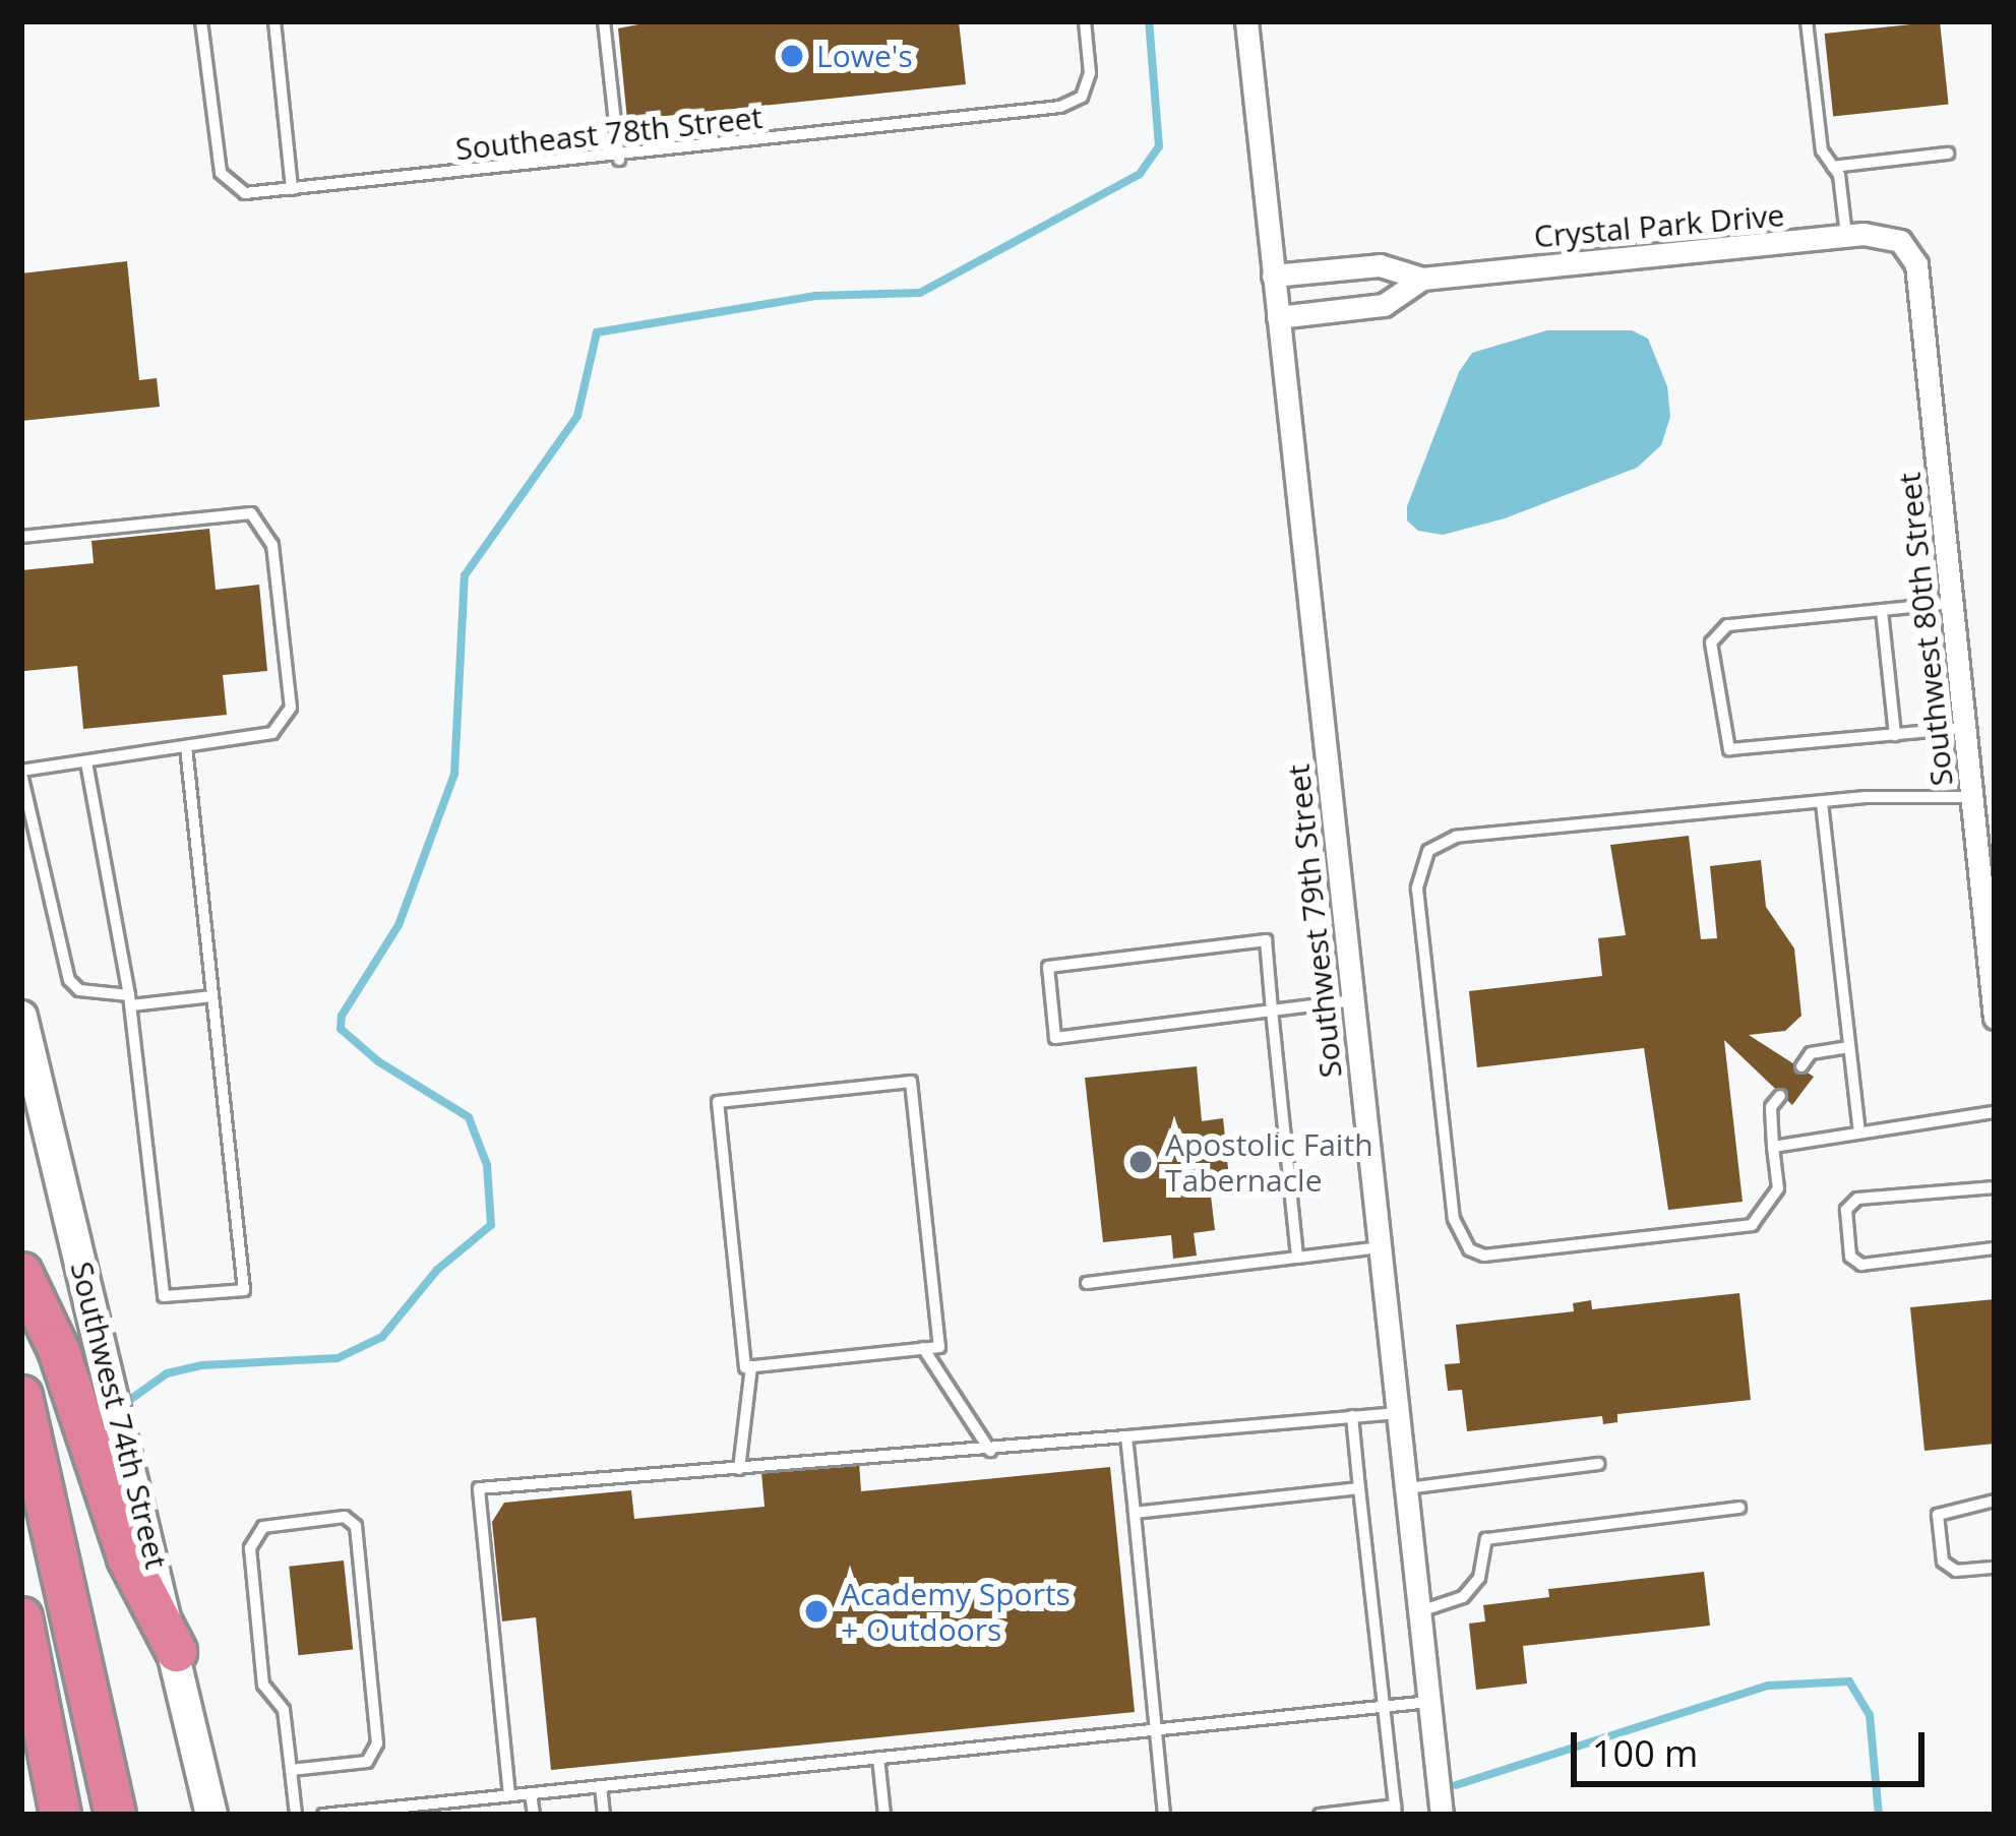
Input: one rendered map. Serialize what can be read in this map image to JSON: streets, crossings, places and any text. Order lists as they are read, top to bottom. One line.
{"streets":{"main road":["Southwest 74th Street"],"street":["Crystal Park Drive","Southwest 80th Street","Southwest 79th Street"],"lane":["Southeast 78th Street"]},"crossings":[["Crystal Park Drive","Southwest 80th Street"],["Crystal Park Drive","Southwest 79th Street"]],"places":["Lowe's","Apostolic Faith Tabernacle","Academy Sports + Outdoors"],"scale_bar":"100 m"}
